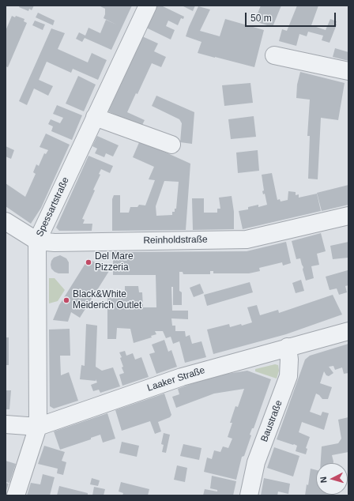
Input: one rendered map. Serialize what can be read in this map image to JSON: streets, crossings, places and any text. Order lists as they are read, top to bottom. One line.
{"streets":{"street":["Spessartstraße","Reinholdstraße","Laaker Straße","Baustraße"]},"crossings":[["Spessartstraße","Reinholdstraße"],["Spessartstraße","Laaker Straße"],["Laaker Straße","Baustraße"]],"places":["Del Mare Pizzeria","Black&White Meiderich Outlet"],"scale_bar":"50 m","north":"left"}
